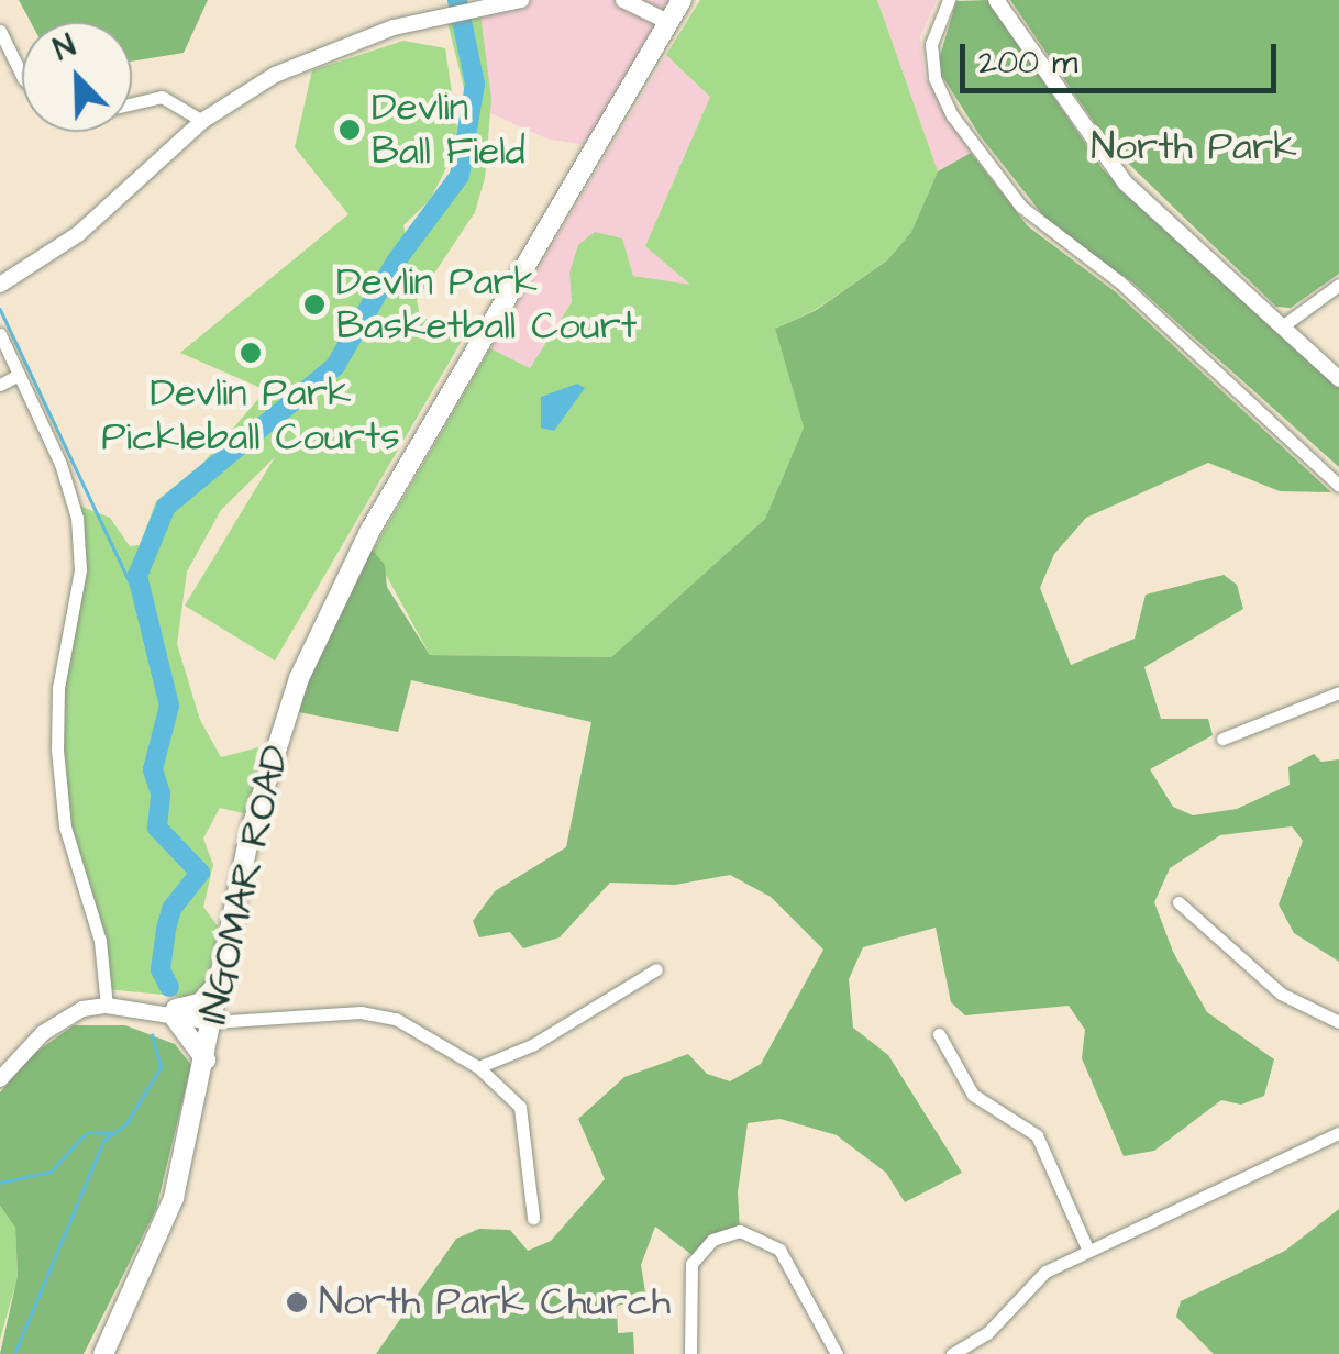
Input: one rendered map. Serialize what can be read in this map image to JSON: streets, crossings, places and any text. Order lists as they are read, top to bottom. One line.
{"streets":{"main road":["INGOMAR ROAD"]},"parks":["North Park"],"places":["Devlin Ball Field","Devlin Park Basketball Court","Devlin Park Pickleball Courts","North Park Church"],"scale_bar":"200 m","north":"top left"}
